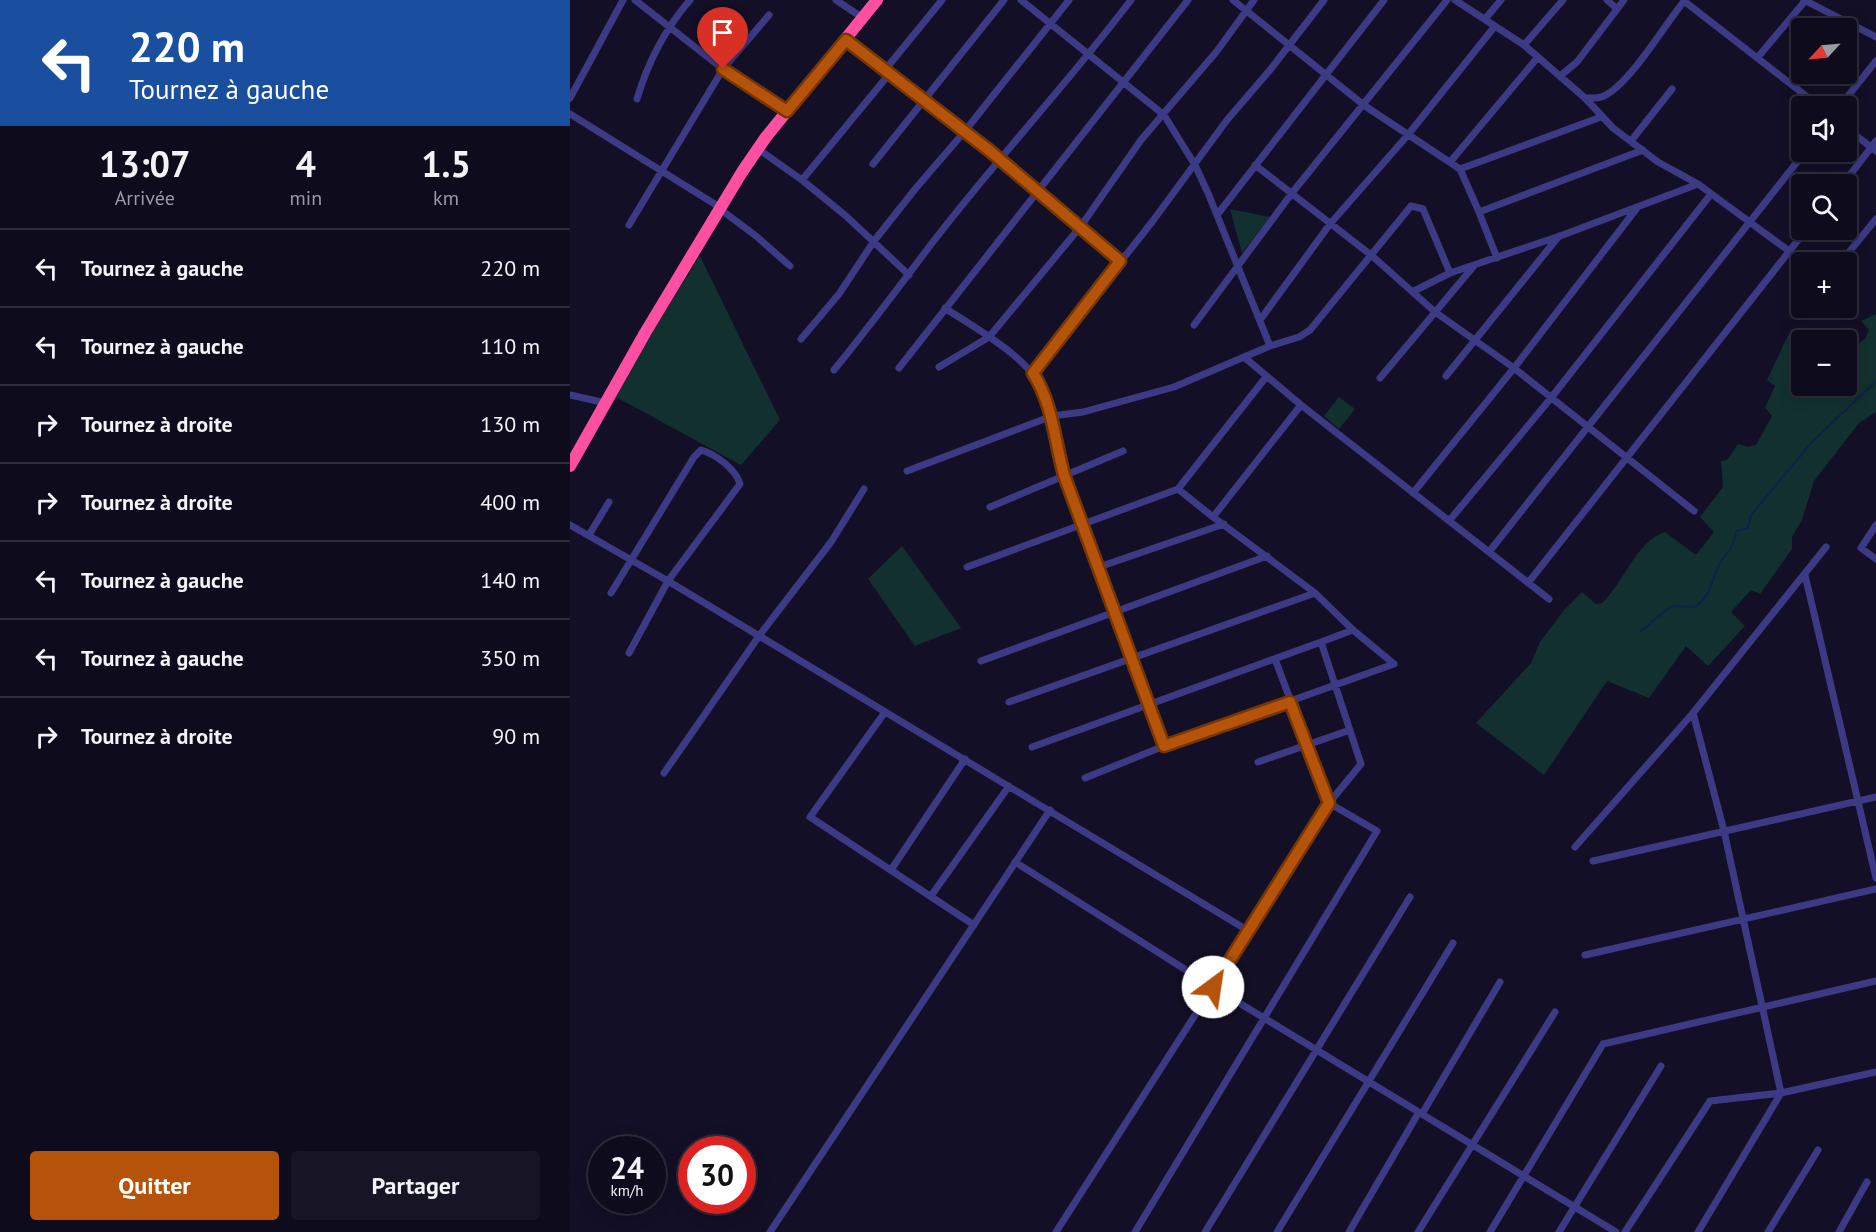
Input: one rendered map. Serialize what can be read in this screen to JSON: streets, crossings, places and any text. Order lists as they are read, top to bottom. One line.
{"north":"bottom left","page":{"turn":["220 m","Tournez à gauche"],"map_buttons":["+","−"],"eta":["13:07","Arrivée","4","min","1.5","km"],"list":[{"name":"Tournez à gauche","value":"220 m"},{"name":"Tournez à gauche","value":"110 m"},{"name":"Tournez à droite","value":"130 m"},{"name":"Tournez à droite","value":"400 m"},{"name":"Tournez à gauche","value":"140 m"},{"name":"Tournez à gauche","value":"350 m"},{"name":"Tournez à droite","value":"90 m"}],"speed":"24 km/h","limit":"30","buttons":["Quitter","Partager"]}}
